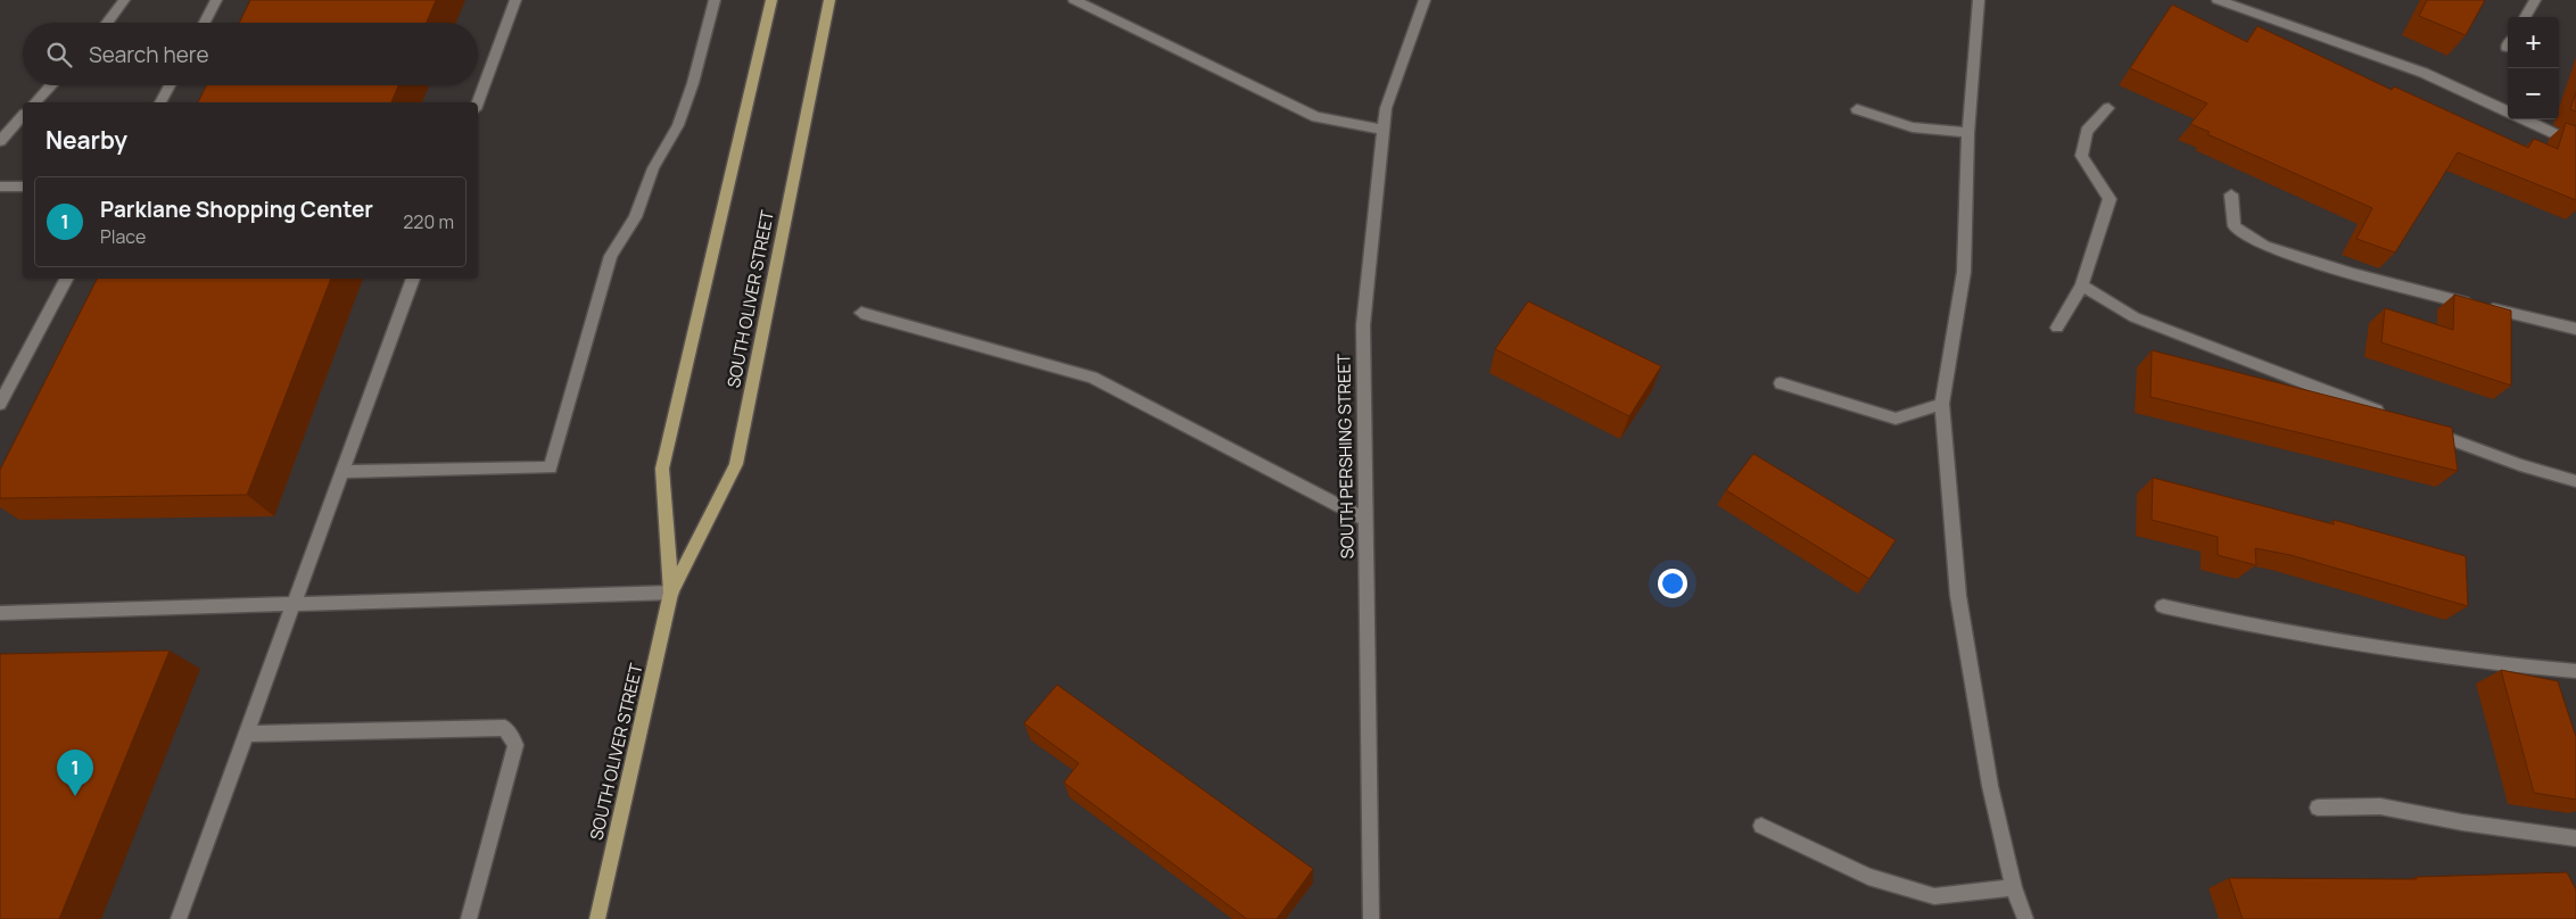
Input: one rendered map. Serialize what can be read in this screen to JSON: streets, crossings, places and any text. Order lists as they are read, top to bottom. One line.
{"streets":{"main road":["SOUTH OLIVER STREET"],"street":["SOUTH PERSHING STREET"]},"page":{"map_buttons":["+","−"],"search":"Search here","heading":"Nearby","list":[{"mark":"1","name":"Parklane Shopping Center","note":"Place","value":"220 m"}],"pins":"1"}}
